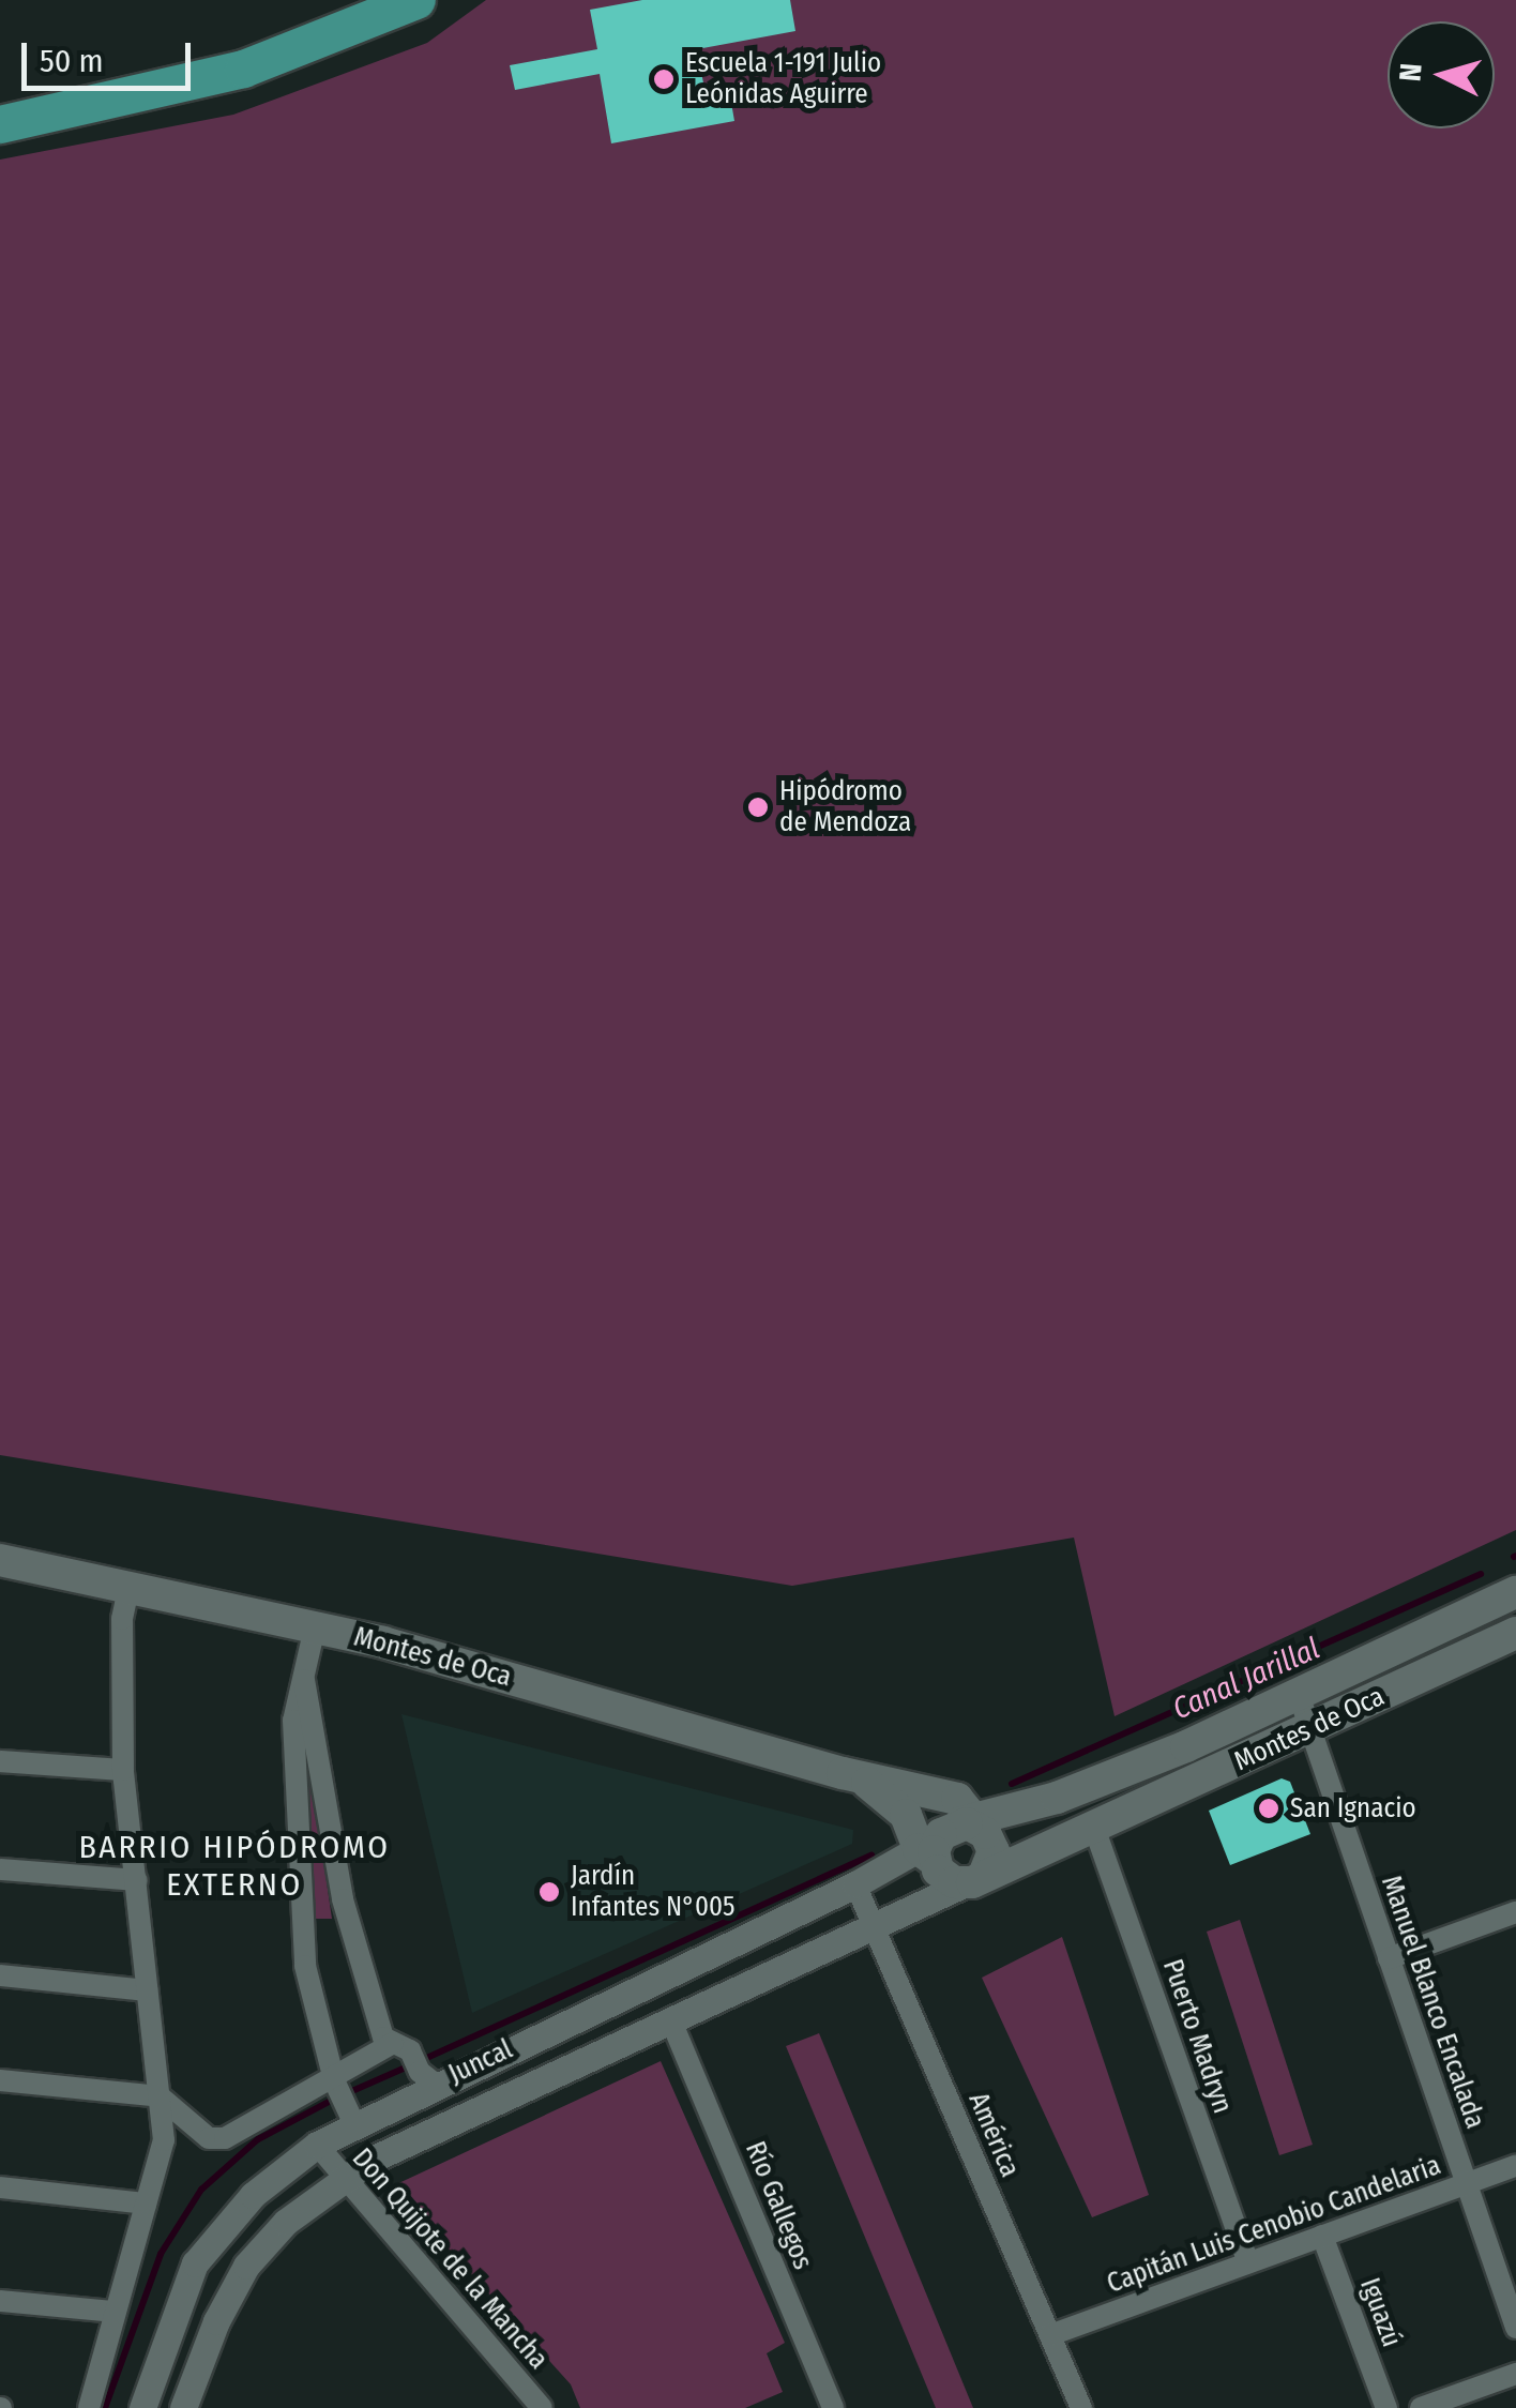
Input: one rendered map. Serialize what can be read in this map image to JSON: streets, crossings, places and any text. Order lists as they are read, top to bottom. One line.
{"streets":{"main road":["Montes de Oca"],"street":["Manuel Blanco Encalada","Puerto Madryn","Juncal","América","Río Gallegos","Capitán Luis Cenobio Candelaria","Don Quijote de la Mancha","Iguazú"]},"crossings":[["Montes de Oca","Manuel Blanco Encalada"],["Montes de Oca","Puerto Madryn"],["Montes de Oca","Juncal"],["Manuel Blanco Encalada","Capitán Luis Cenobio Candelaria"],["Puerto Madryn","Capitán Luis Cenobio Candelaria"],["Juncal","América"],["Juncal","Río Gallegos"],["Juncal","Don Quijote de la Mancha"],["América","Capitán Luis Cenobio Candelaria"],["Capitán Luis Cenobio Candelaria","Iguazú"]],"districts":["BARRIO HIPÓDROMO EXTERNO"],"water":["Canal Jarillal"],"places":["Escuela 1-191 Julio Leónidas Aguirre","Hipódromo de Mendoza","San Ignacio","Jardín Infantes N°005"],"scale_bar":"50 m","north":"left"}
